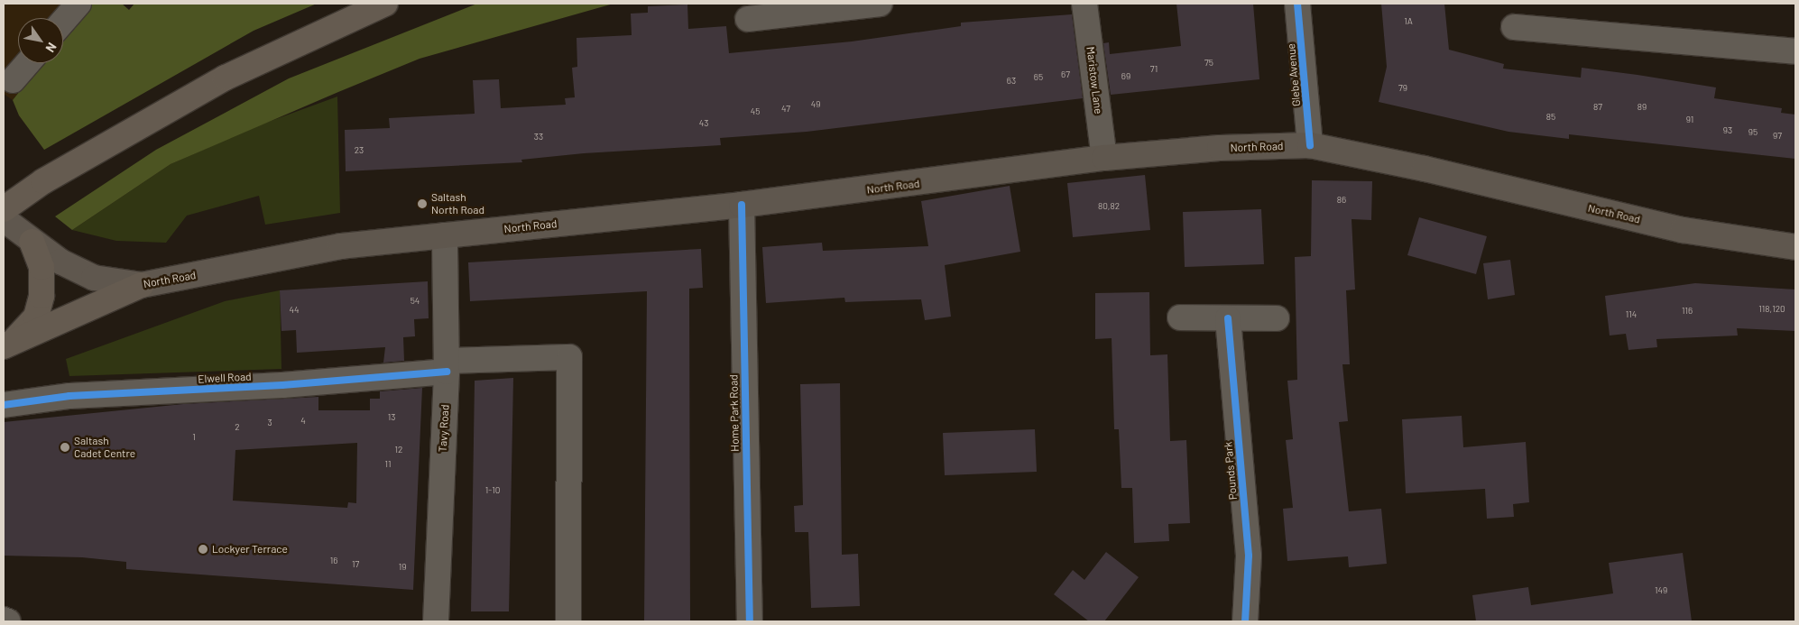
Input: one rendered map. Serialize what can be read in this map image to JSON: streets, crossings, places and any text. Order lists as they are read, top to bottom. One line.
{"streets":{"main road":["North Road"],"street":["Glebe Avenue","Maristow Lane","Elwell Road","Home Park Road","Tavy Road","Pounds Park"]},"crossings":[["Glebe Avenue","North Road"],["Maristow Lane","North Road"],["North Road","Home Park Road"],["North Road","Tavy Road"],["Elwell Road","Tavy Road"]],"places":["Saltash North Road","Saltash Cadet Centre","Lockyer Terrace"],"house_numbers":["1A","75","71","67","69","65","63","79","49","87","89","47","45","85","91","43","93","95","97","33","23","86","80,82","54","118,120","44","116","114","13","4","3","2","1","12","11","1-10","16","17","19","149"],"north":"bottom right"}
